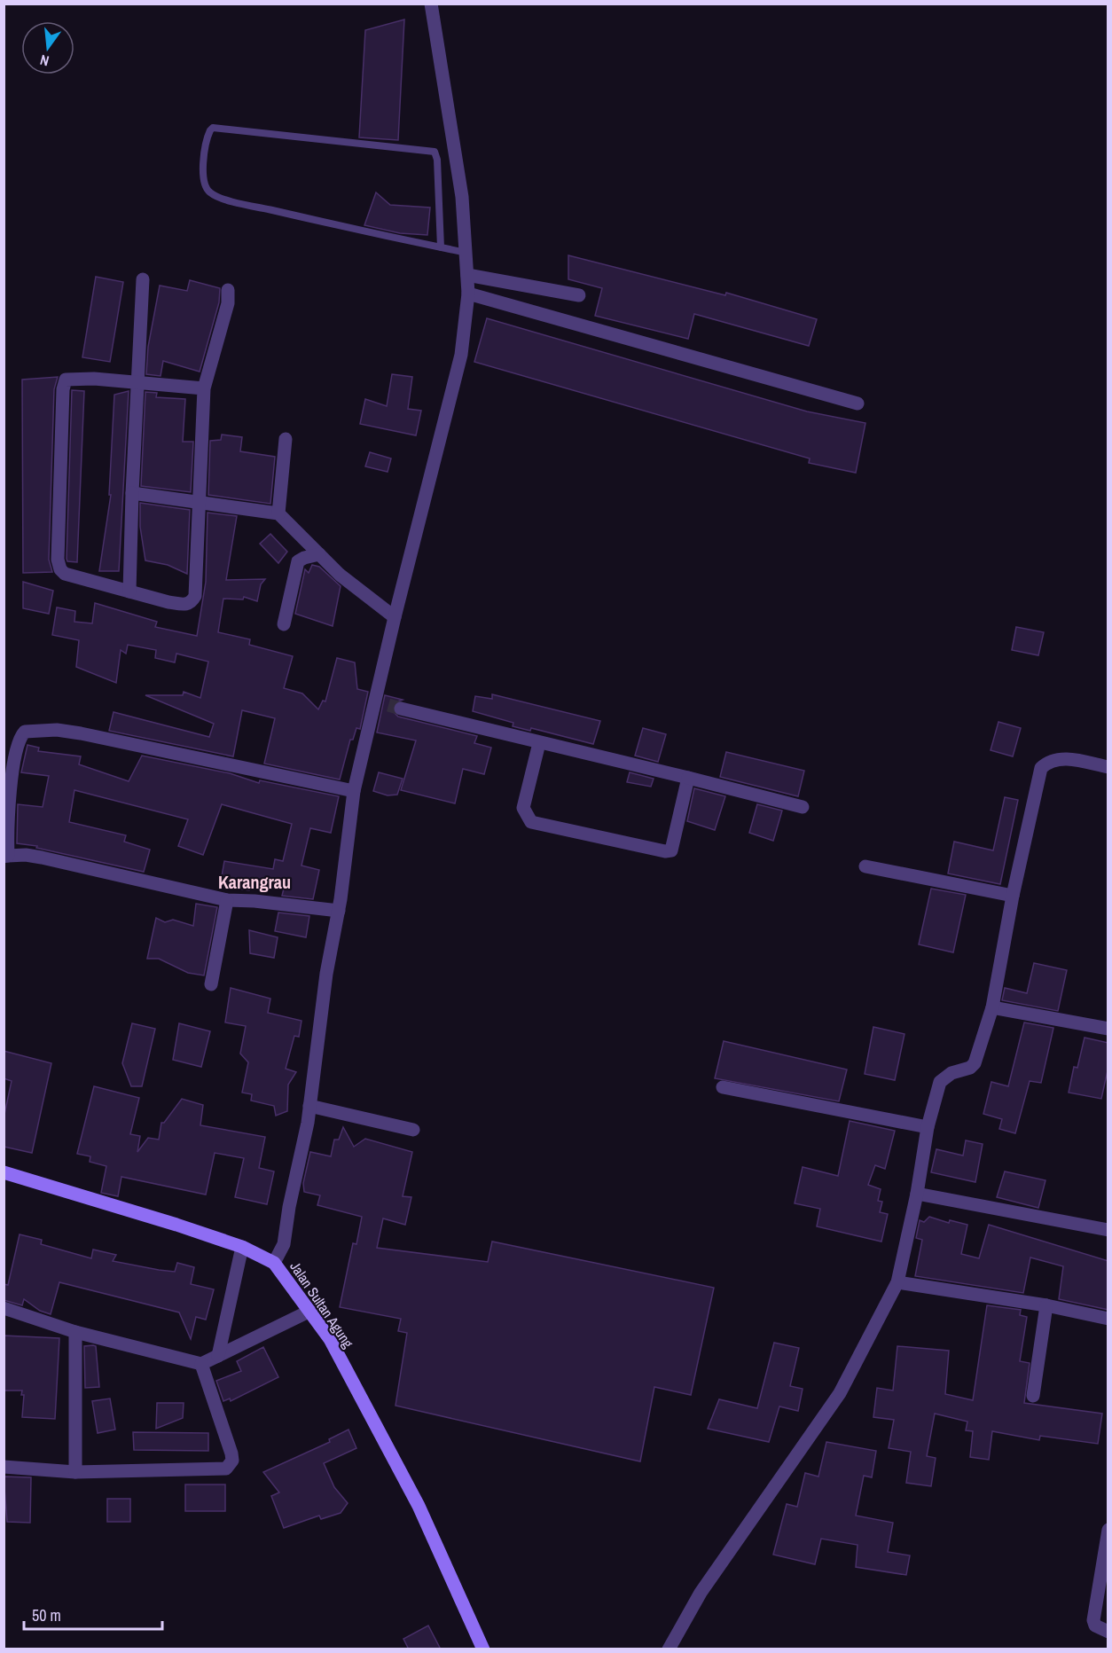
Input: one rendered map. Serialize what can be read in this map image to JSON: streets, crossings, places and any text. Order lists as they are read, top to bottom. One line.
{"streets":{"street":["Jalan Sultan Agung"]},"districts":["Karangrau"],"scale_bar":"50 m","north":"bottom"}
